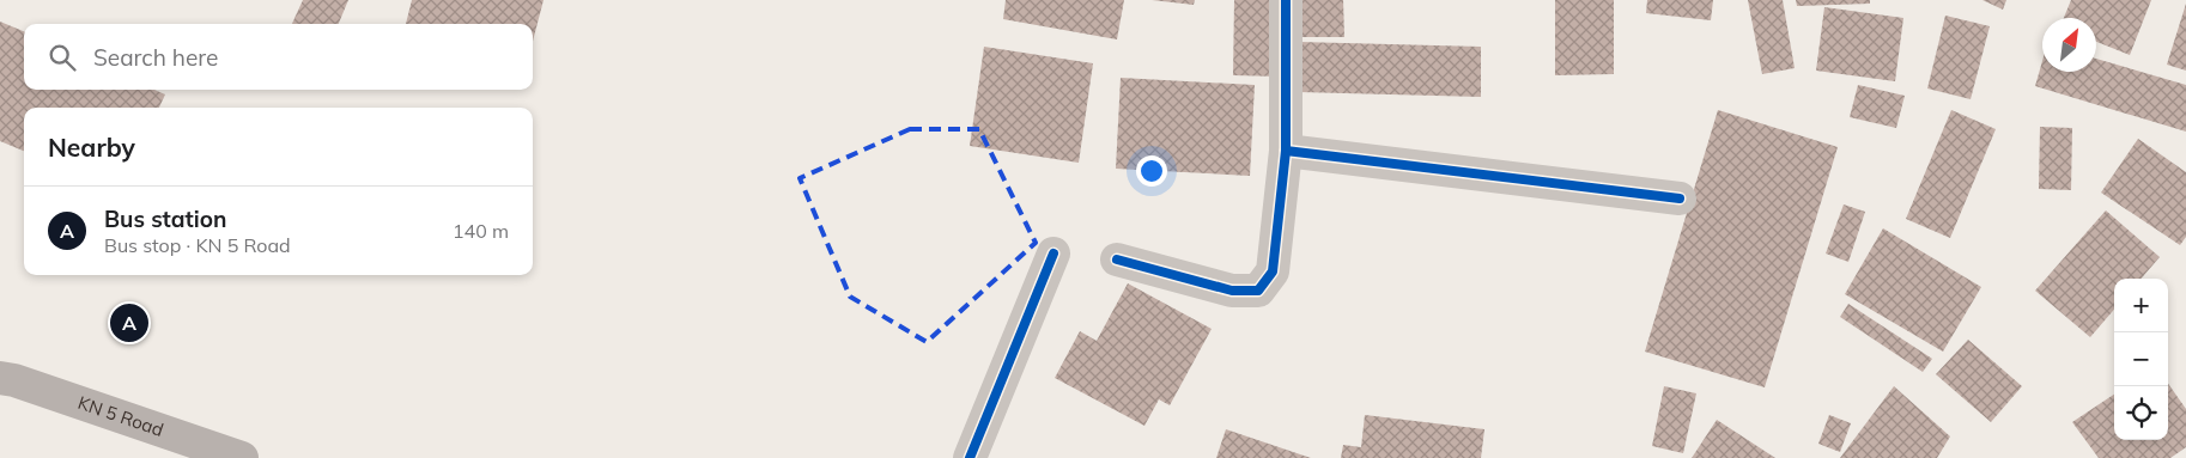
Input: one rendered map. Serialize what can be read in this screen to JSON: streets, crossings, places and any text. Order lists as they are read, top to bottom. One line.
{"streets":{"main road":["KN 5 Road"]},"north":"top right","page":{"search":"Search here","heading":"Nearby","list":[{"mark":"A","name":"Bus station","note":"Bus stop · KN 5 Road","value":"140 m"}],"map_buttons":["+","−"],"pins":"A"}}
